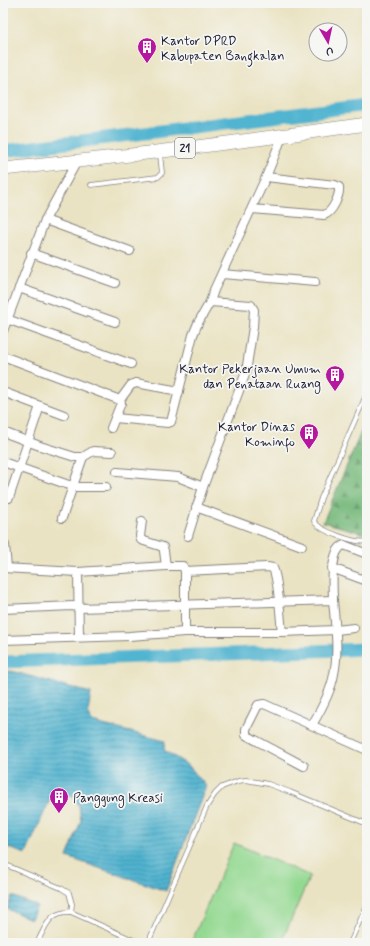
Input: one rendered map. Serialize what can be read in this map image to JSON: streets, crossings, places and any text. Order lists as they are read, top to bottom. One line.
{"streets":{"highway":["21"]},"places":{"building":["Kantor DPRD Kabupaten Bangkalan","Kantor Pekerjaan Umum dan Penataan Ruang","Kantor Dinas Kominfo","Panggung Kreasi"]},"north":"bottom"}
